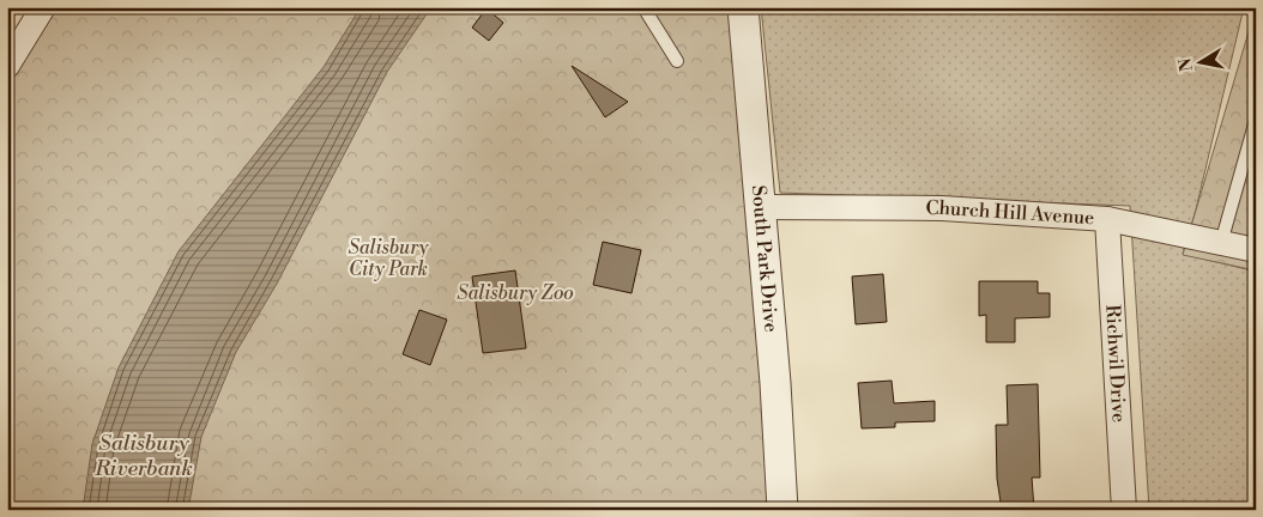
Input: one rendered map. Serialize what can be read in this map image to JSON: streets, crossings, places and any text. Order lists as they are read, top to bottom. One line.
{"streets":{"street":["Church Hill Avenue","South Park Drive","Richwil Drive"]},"crossings":[["Church Hill Avenue","South Park Drive"],["Church Hill Avenue","Richwil Drive"]],"water":["Salisbury Riverbank"],"parks":["Salisbury City Park","Salisbury Zoo"],"north":"left"}
